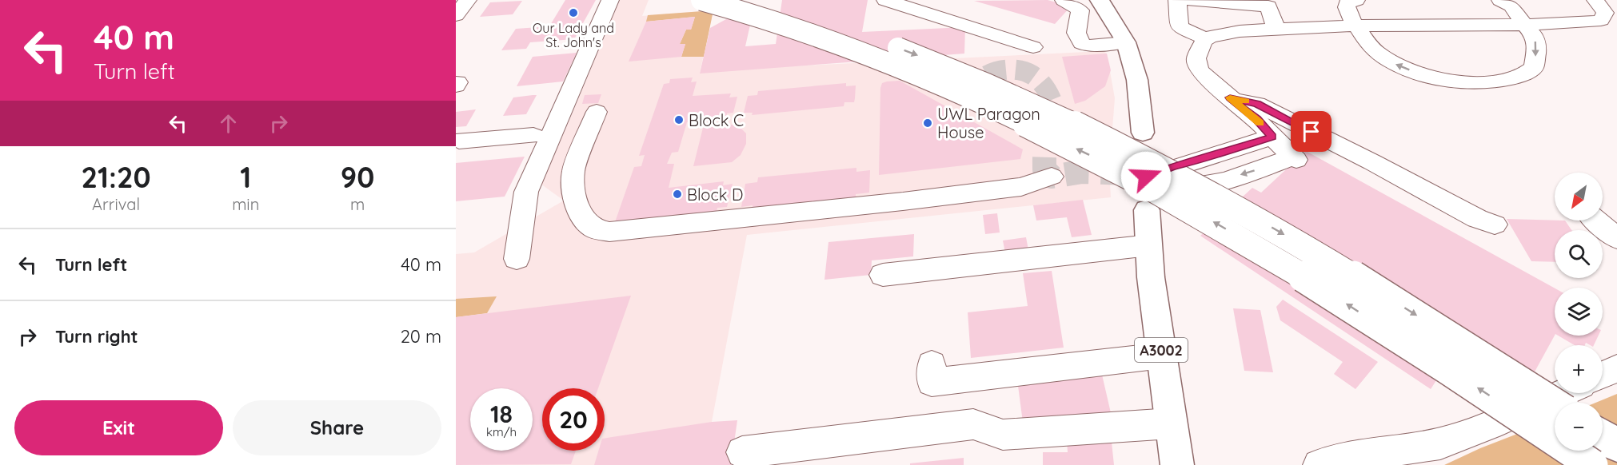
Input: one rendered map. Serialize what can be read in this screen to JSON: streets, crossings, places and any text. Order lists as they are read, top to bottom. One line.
{"streets":{"main road":["A3002"]},"places":["Our Lady and St. John's","Block C","UWL Paragon House","Block D"],"north":"bottom left","page":{"turn":["40 m","Turn left"],"eta":["21:20","Arrival","1","min","90","m"],"map_buttons":["+","−"],"list":[{"name":"Turn left","value":"40 m"},{"name":"Turn right","value":"20 m"}],"speed":"18 km/h","limit":"20","buttons":["Exit","Share"]}}
